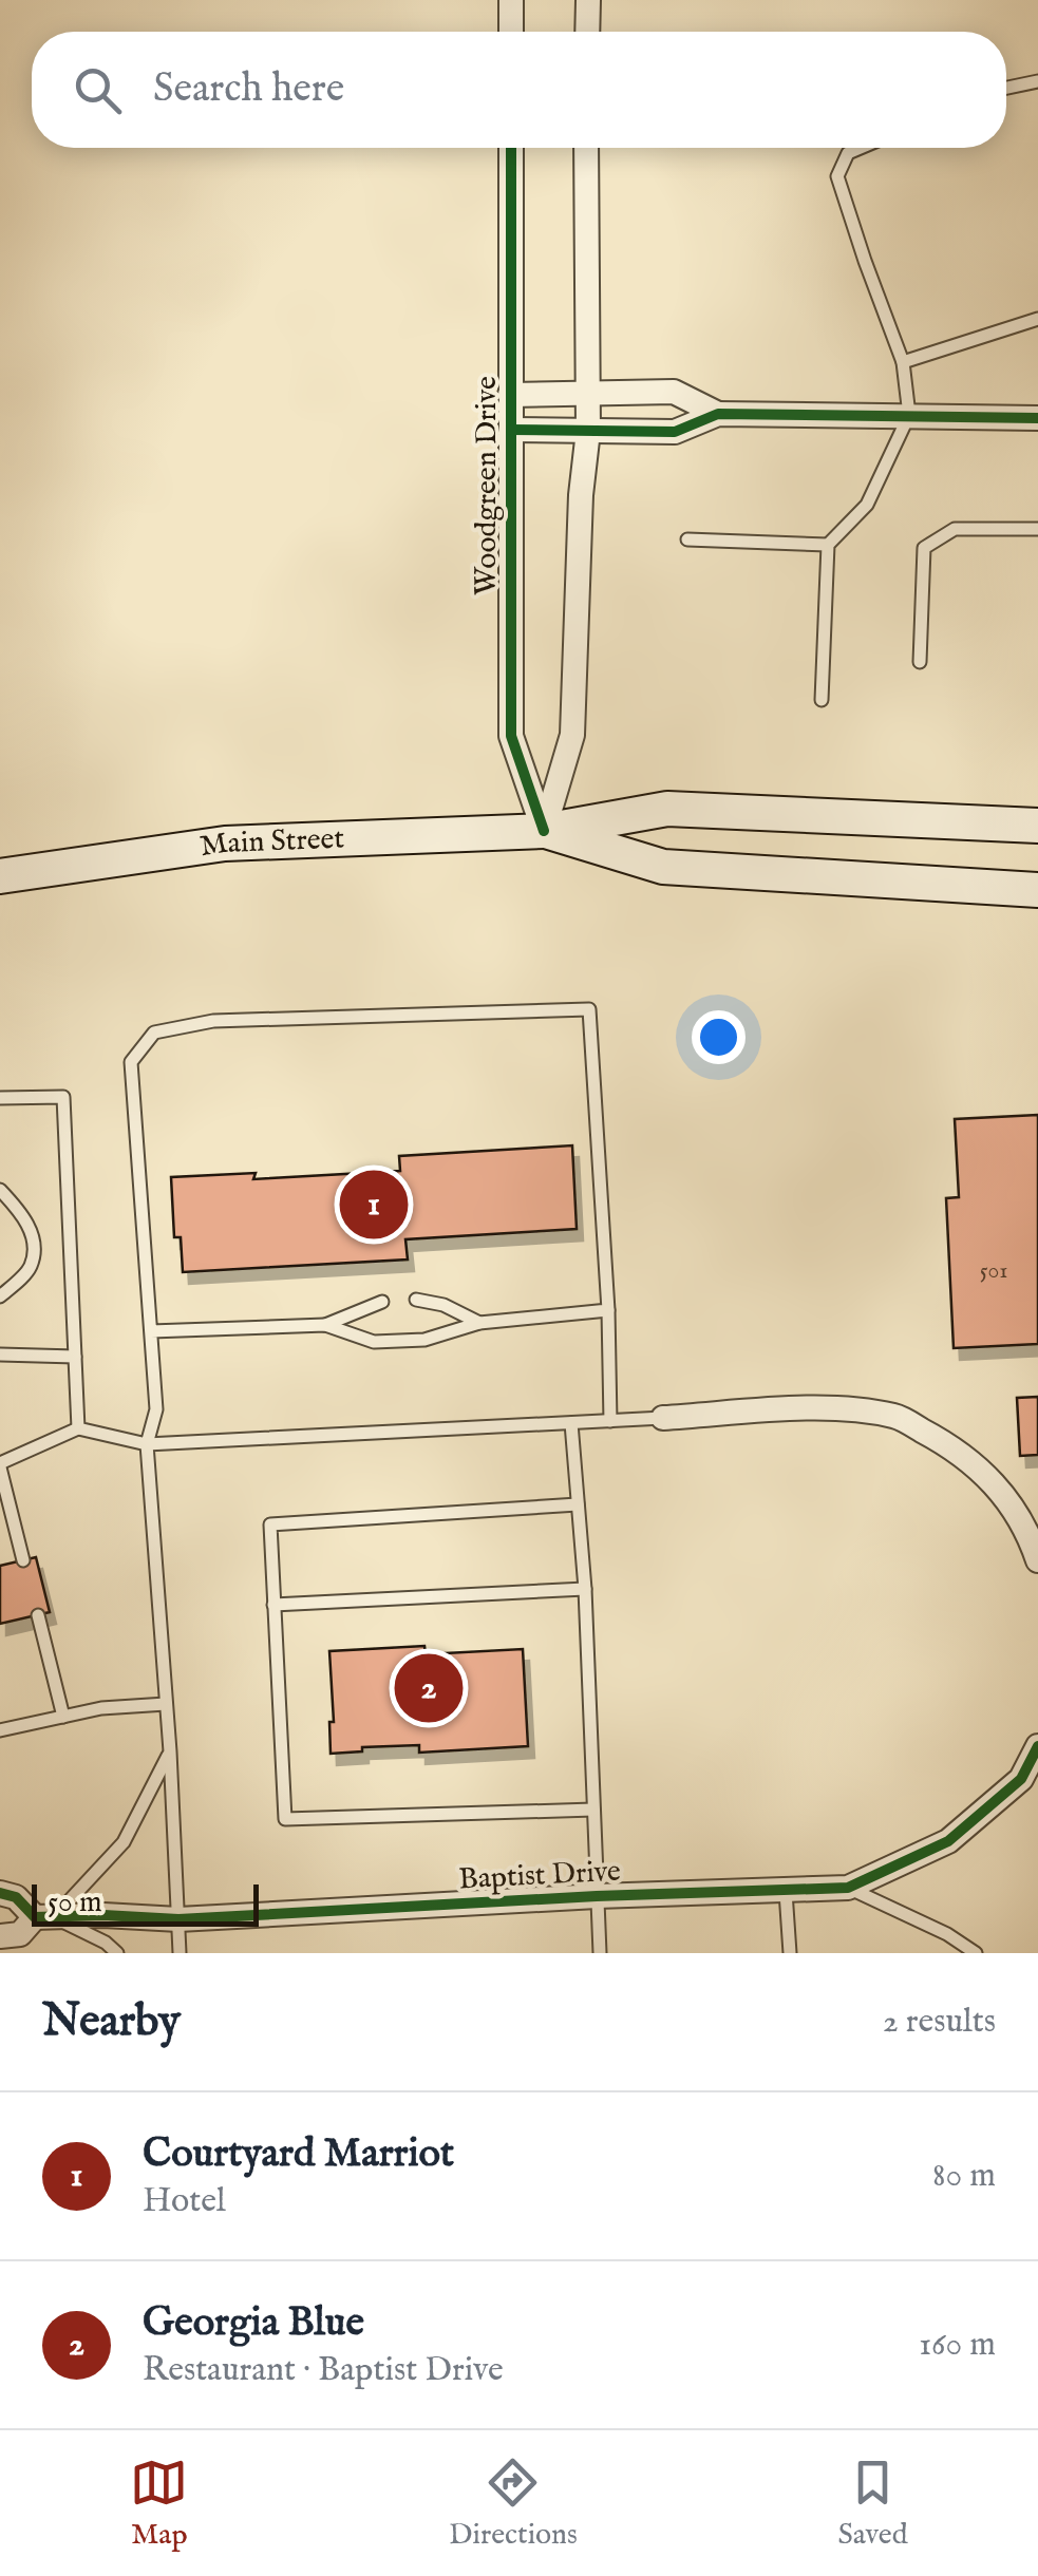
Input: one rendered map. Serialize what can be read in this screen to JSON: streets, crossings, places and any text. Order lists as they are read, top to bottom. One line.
{"streets":{"main road":["Main Street"],"street":["Woodgreen Drive","Baptist Drive"]},"crossings":[["Woodgreen Drive","Main Street"]],"house_numbers":["501"],"scale_bar":"50 m","page":{"search":"Search here","pins":["1","2"],"scale":"50 m","heading":["Nearby","2 results"],"list":[{"mark":"1","name":"Courtyard Marriot","note":"Hotel","value":"80 m"},{"mark":"2","name":"Georgia Blue","note":"Restaurant · Baptist Drive","value":"160 m"}],"nav":["Map","Directions","Saved"]}}
